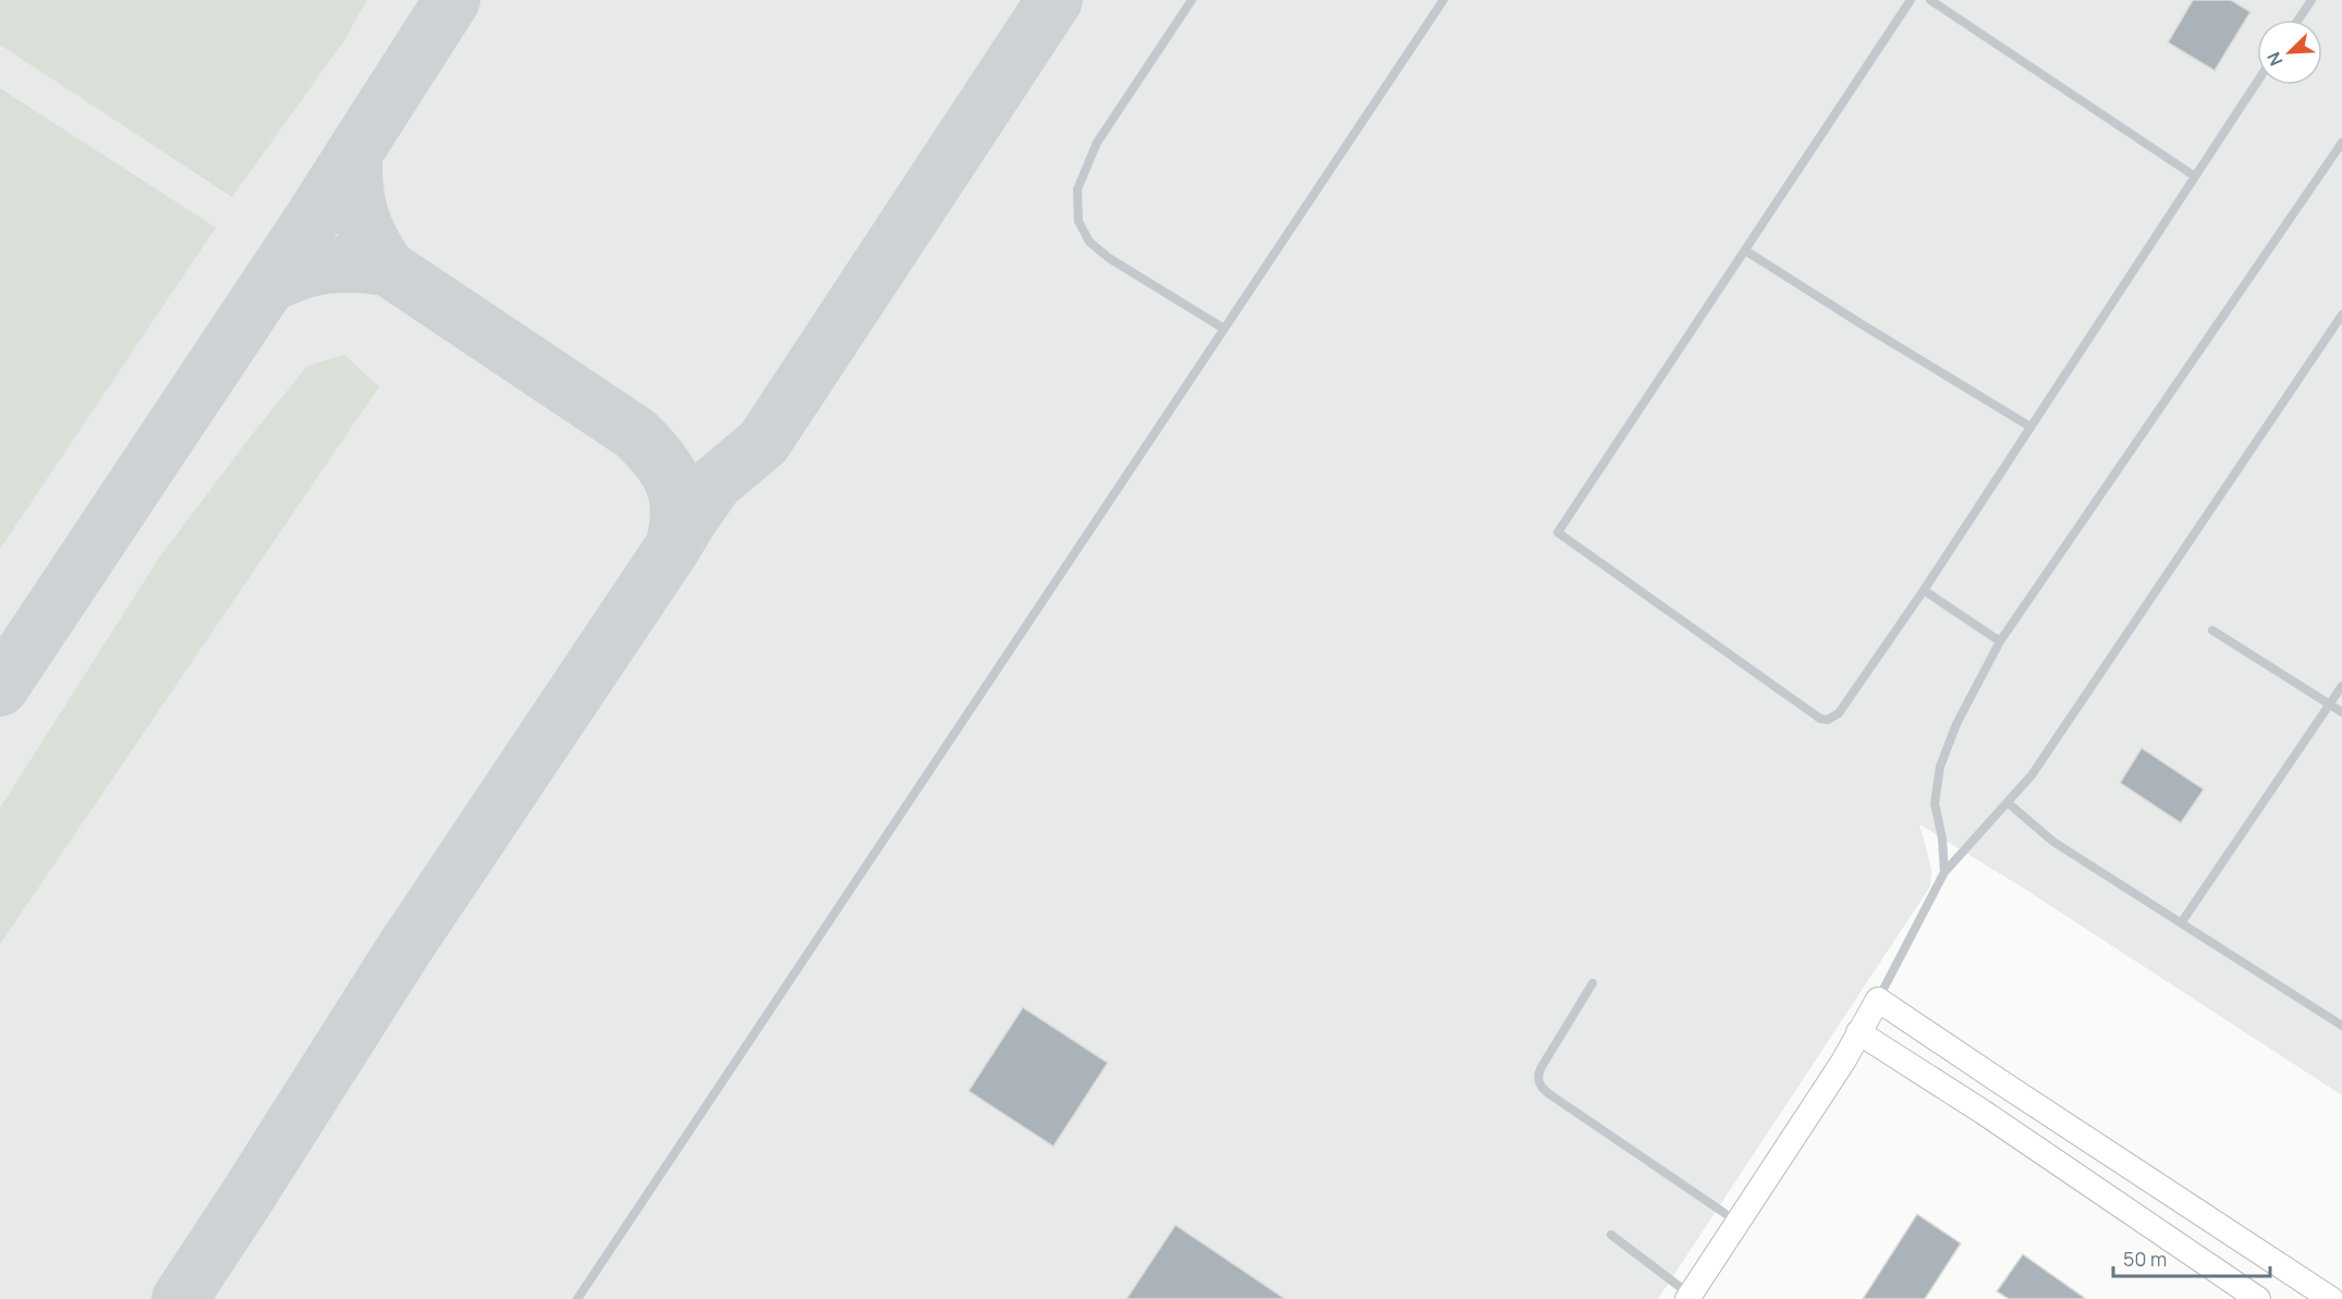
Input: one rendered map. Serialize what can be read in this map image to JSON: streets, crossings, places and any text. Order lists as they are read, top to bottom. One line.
{"scale_bar":"50 m","north":"bottom left"}
